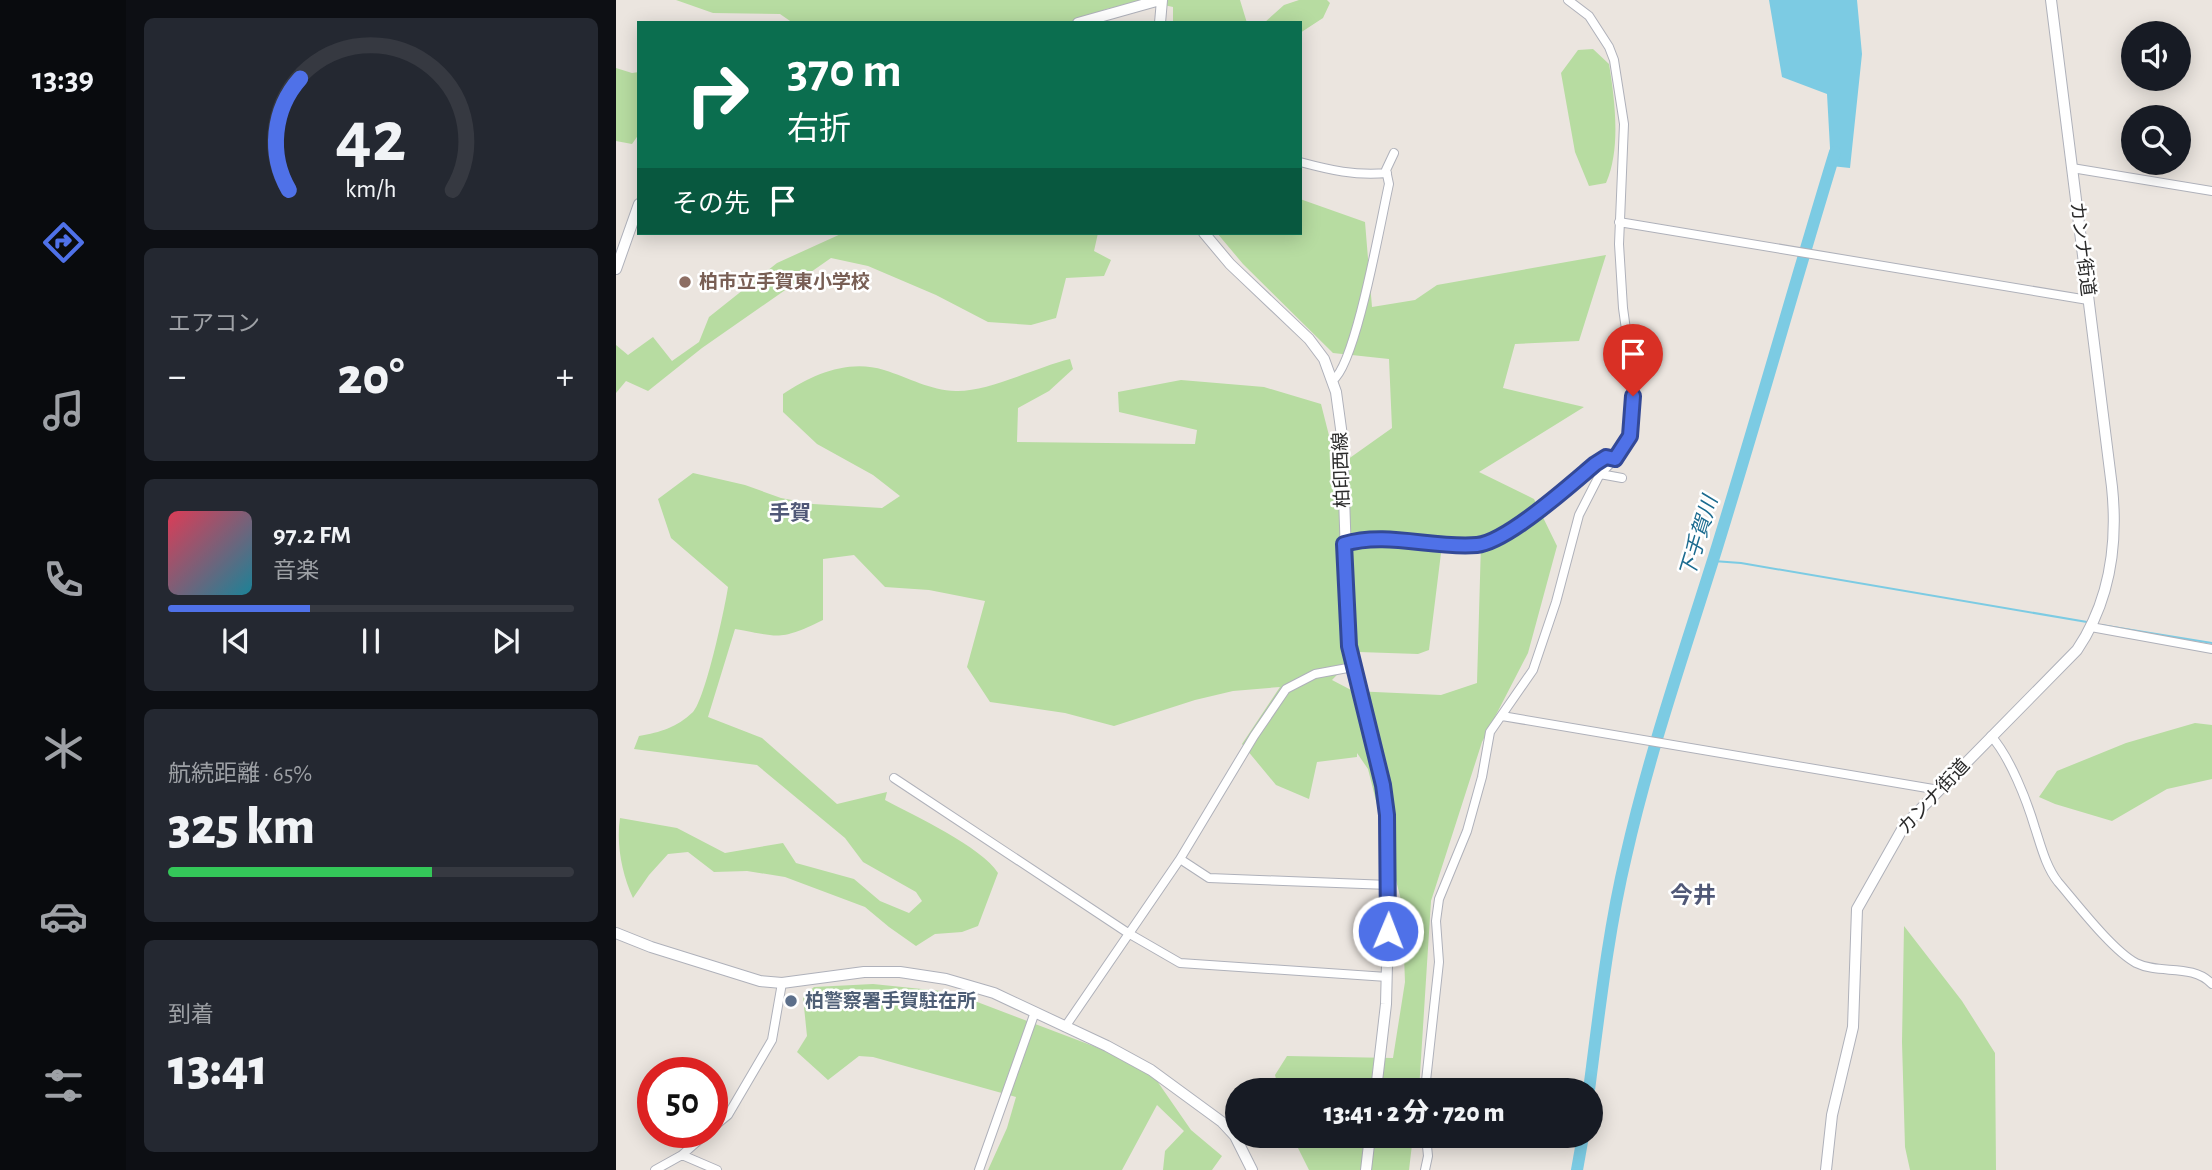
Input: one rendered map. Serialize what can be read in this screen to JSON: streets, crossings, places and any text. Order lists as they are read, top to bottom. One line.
{"streets":{"street":["カンナ街道","柏印西線"]},"districts":["手賀","今井"],"water":["下手賀川"],"places":["柏市立手賀東小学校","柏警察署手賀駐在所"],"page":{"tabs":"13:39","turn":["370 m","右折"],"then":"その先","tile":["エアコン",["航続距離 · 65%","325 km"],["到着","13:41"]],"heat":["−","20°","+"],"song":["97.2 FM","音楽"],"limit":"50","trip":"13:41 · 2 分 · 720 m","gauge":["42","km/h"]}}
